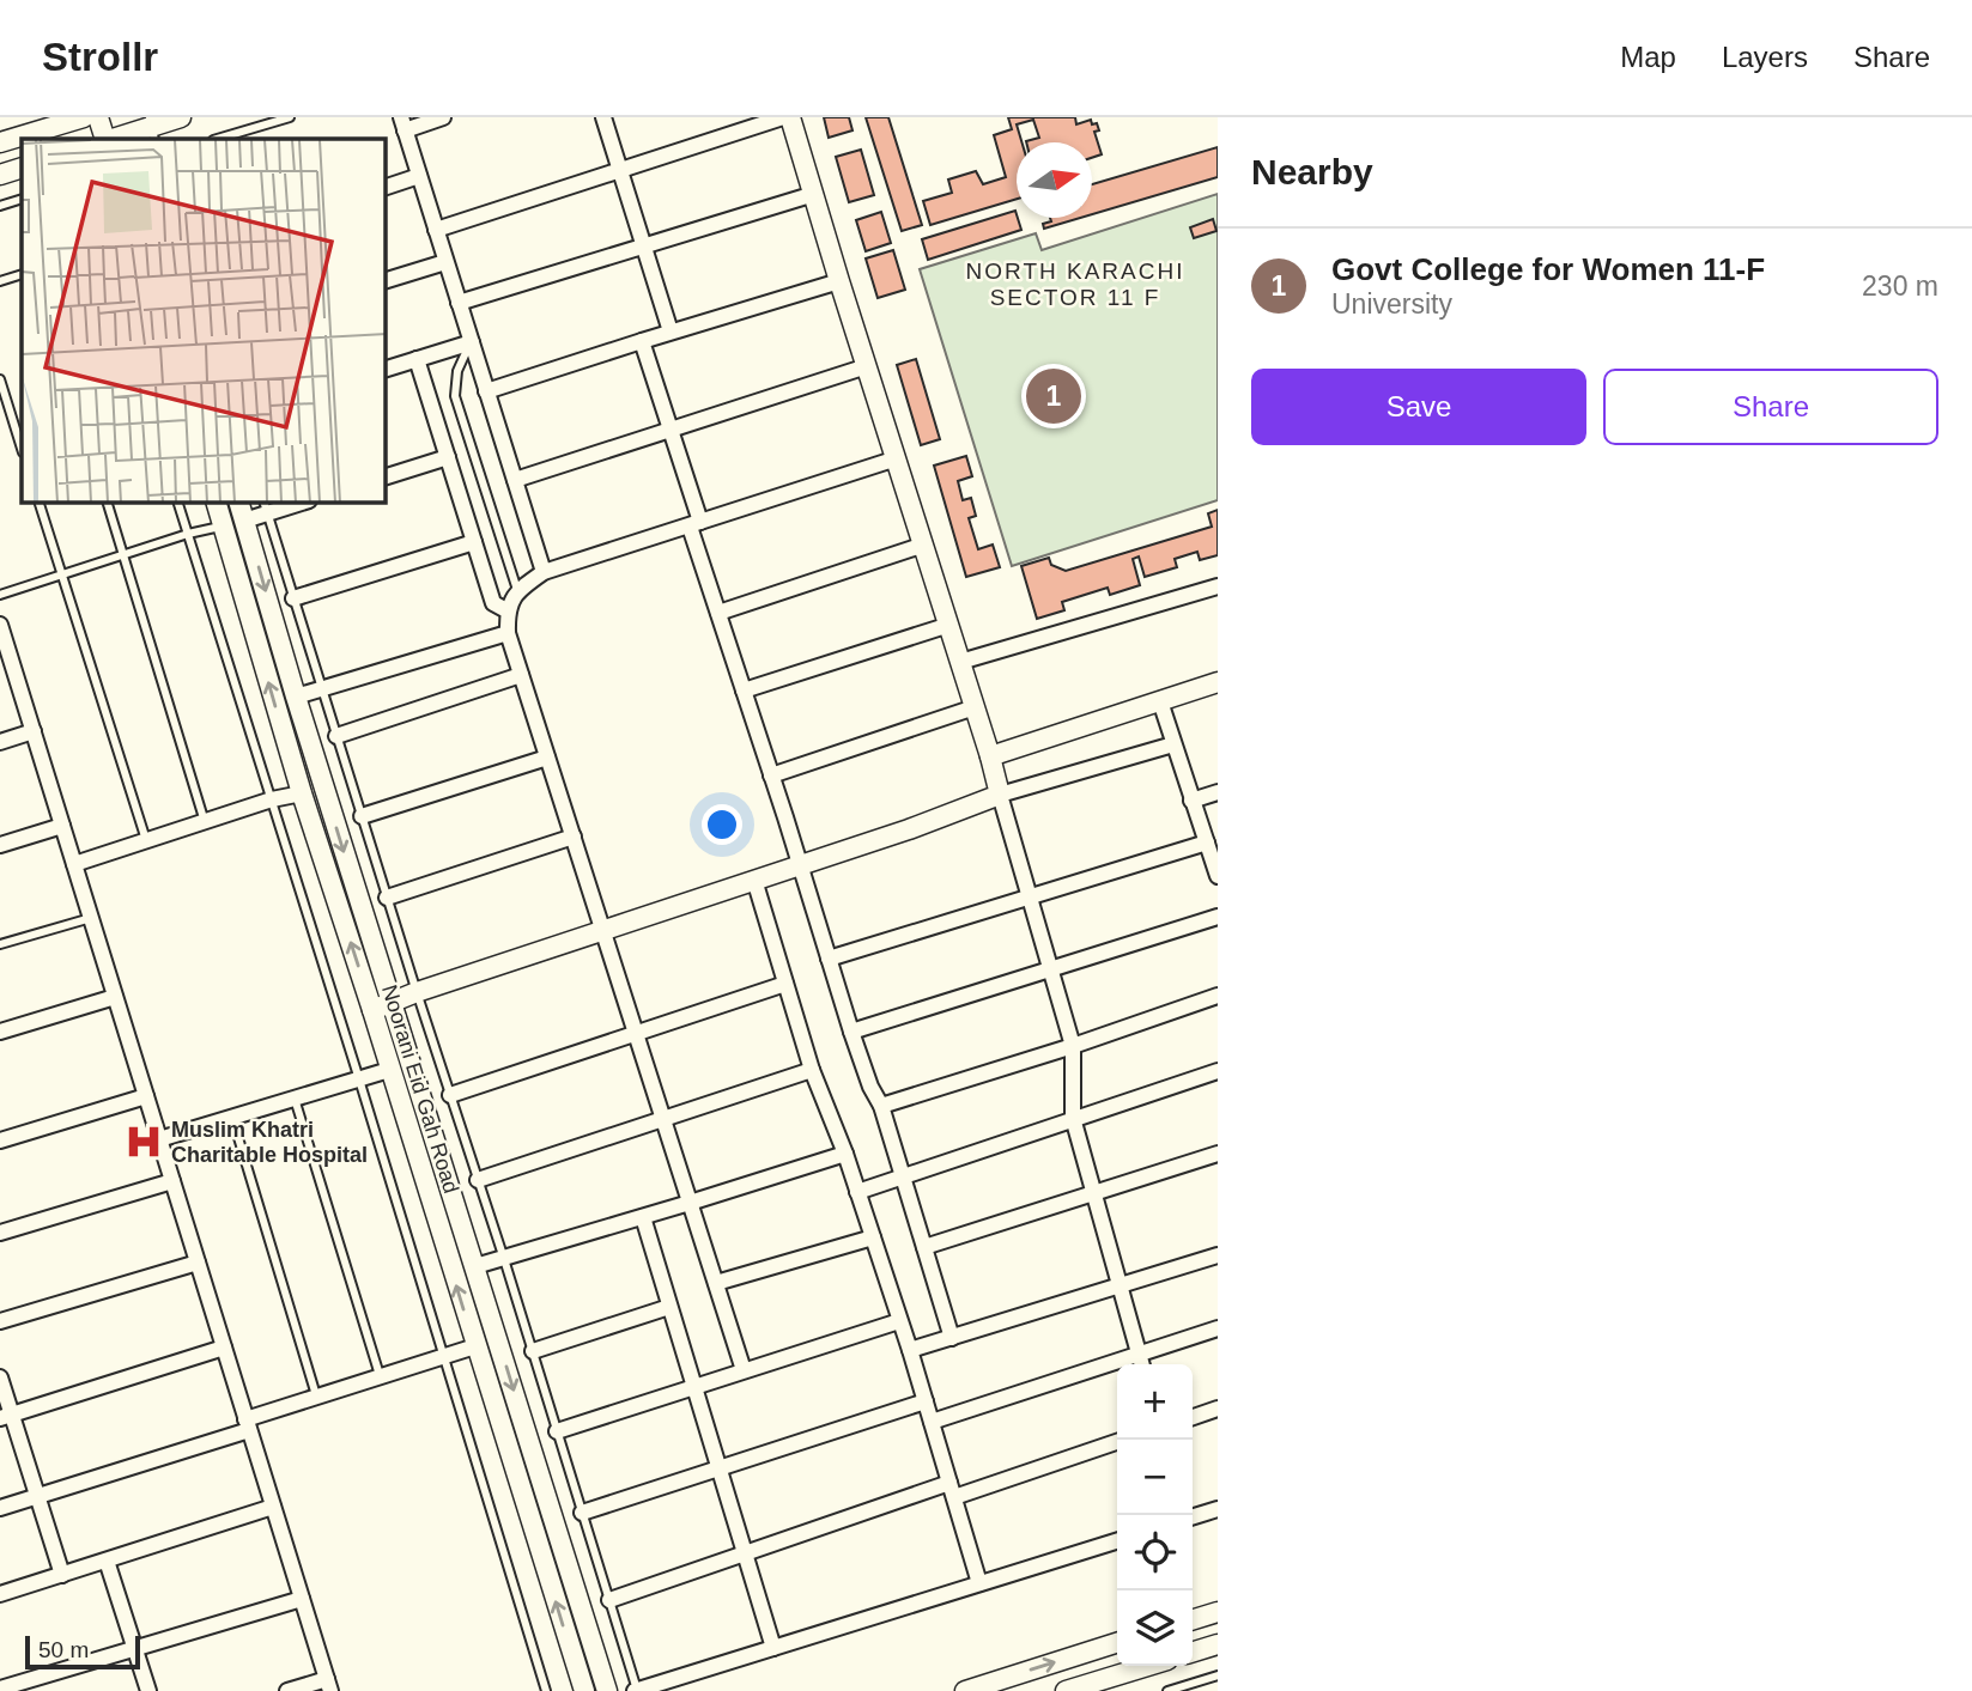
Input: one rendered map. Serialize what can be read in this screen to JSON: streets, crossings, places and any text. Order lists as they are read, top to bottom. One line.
{"streets":{"main road":["Noorani Eid Gah Road"]},"districts":["NORTH KARACHI SECTOR 11 F"],"places":{"hospital":["Muslim Khatri Charitable Hospital"]},"scale_bar":"50 m","north":"right","page":{"header":"Strollr","nav":["Map","Layers","Share"],"heading":"Nearby","list":[{"mark":"1","name":"Govt College for Women 11-F","note":"University","value":"230 m"}],"buttons":["Save","Share"],"pins":"1","map_buttons":["+","−"],"scale":"50 m"}}
